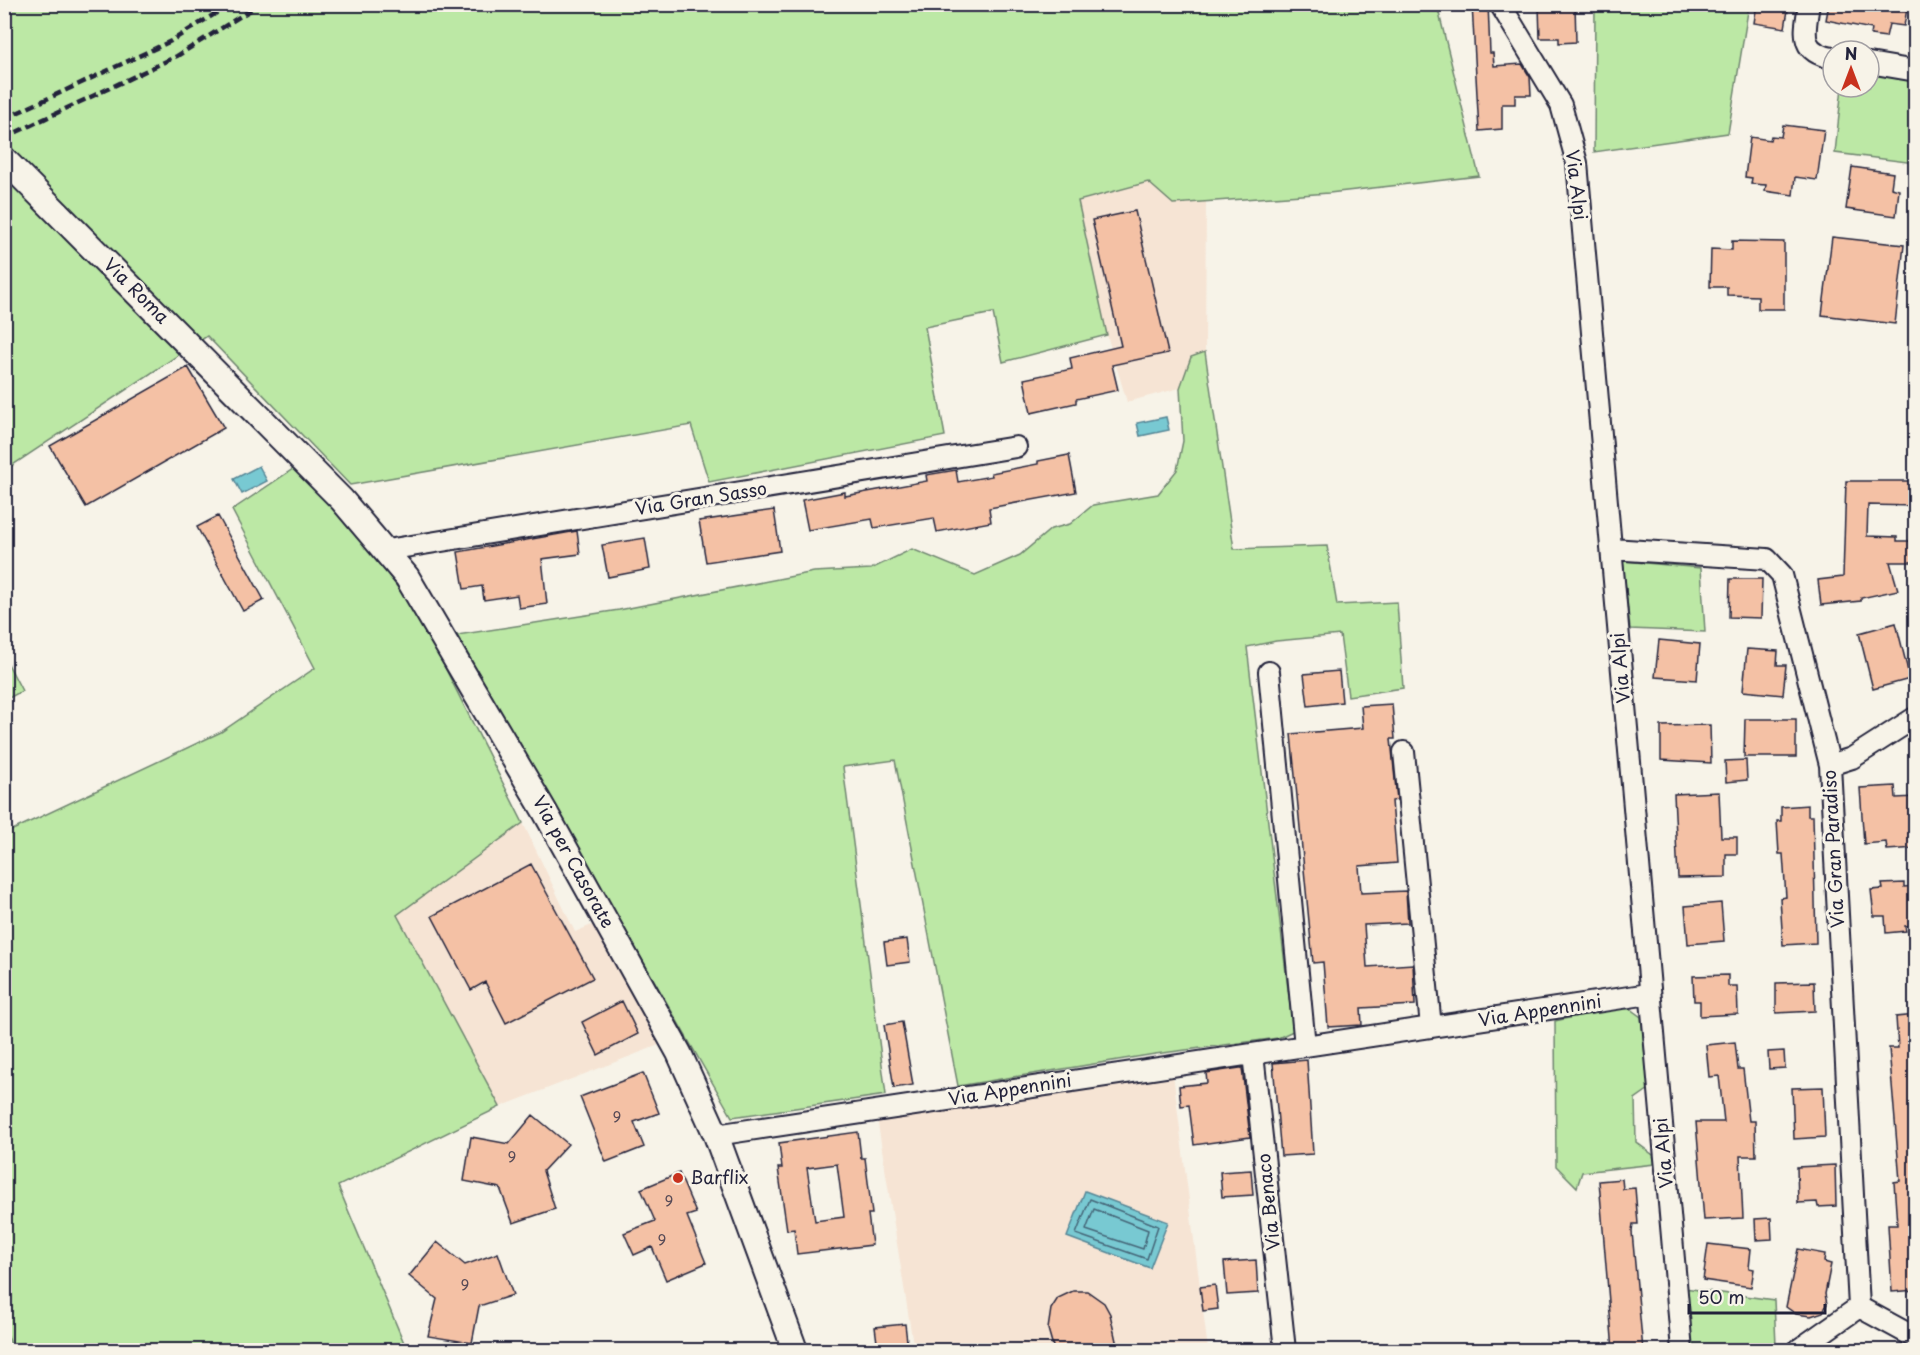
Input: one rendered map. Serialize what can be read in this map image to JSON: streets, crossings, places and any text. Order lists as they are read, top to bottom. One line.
{"streets":{"street":["Via Alpi","Via Roma","Via Gran Sasso","Via Gran Paradiso","Via per Casorate","Via Appennini","Via Benaco"]},"crossings":[["Via Alpi","Via Gran Paradiso"],["Via Alpi","Via Appennini"],["Via Roma","Via per Casorate"],["Via Gran Sasso","Via per Casorate"],["Via per Casorate","Via Appennini"],["Via Appennini","Via Benaco"]],"places":["Barflix"],"house_numbers":["9","9","9","9","9"],"scale_bar":"50 m","north":"top"}
